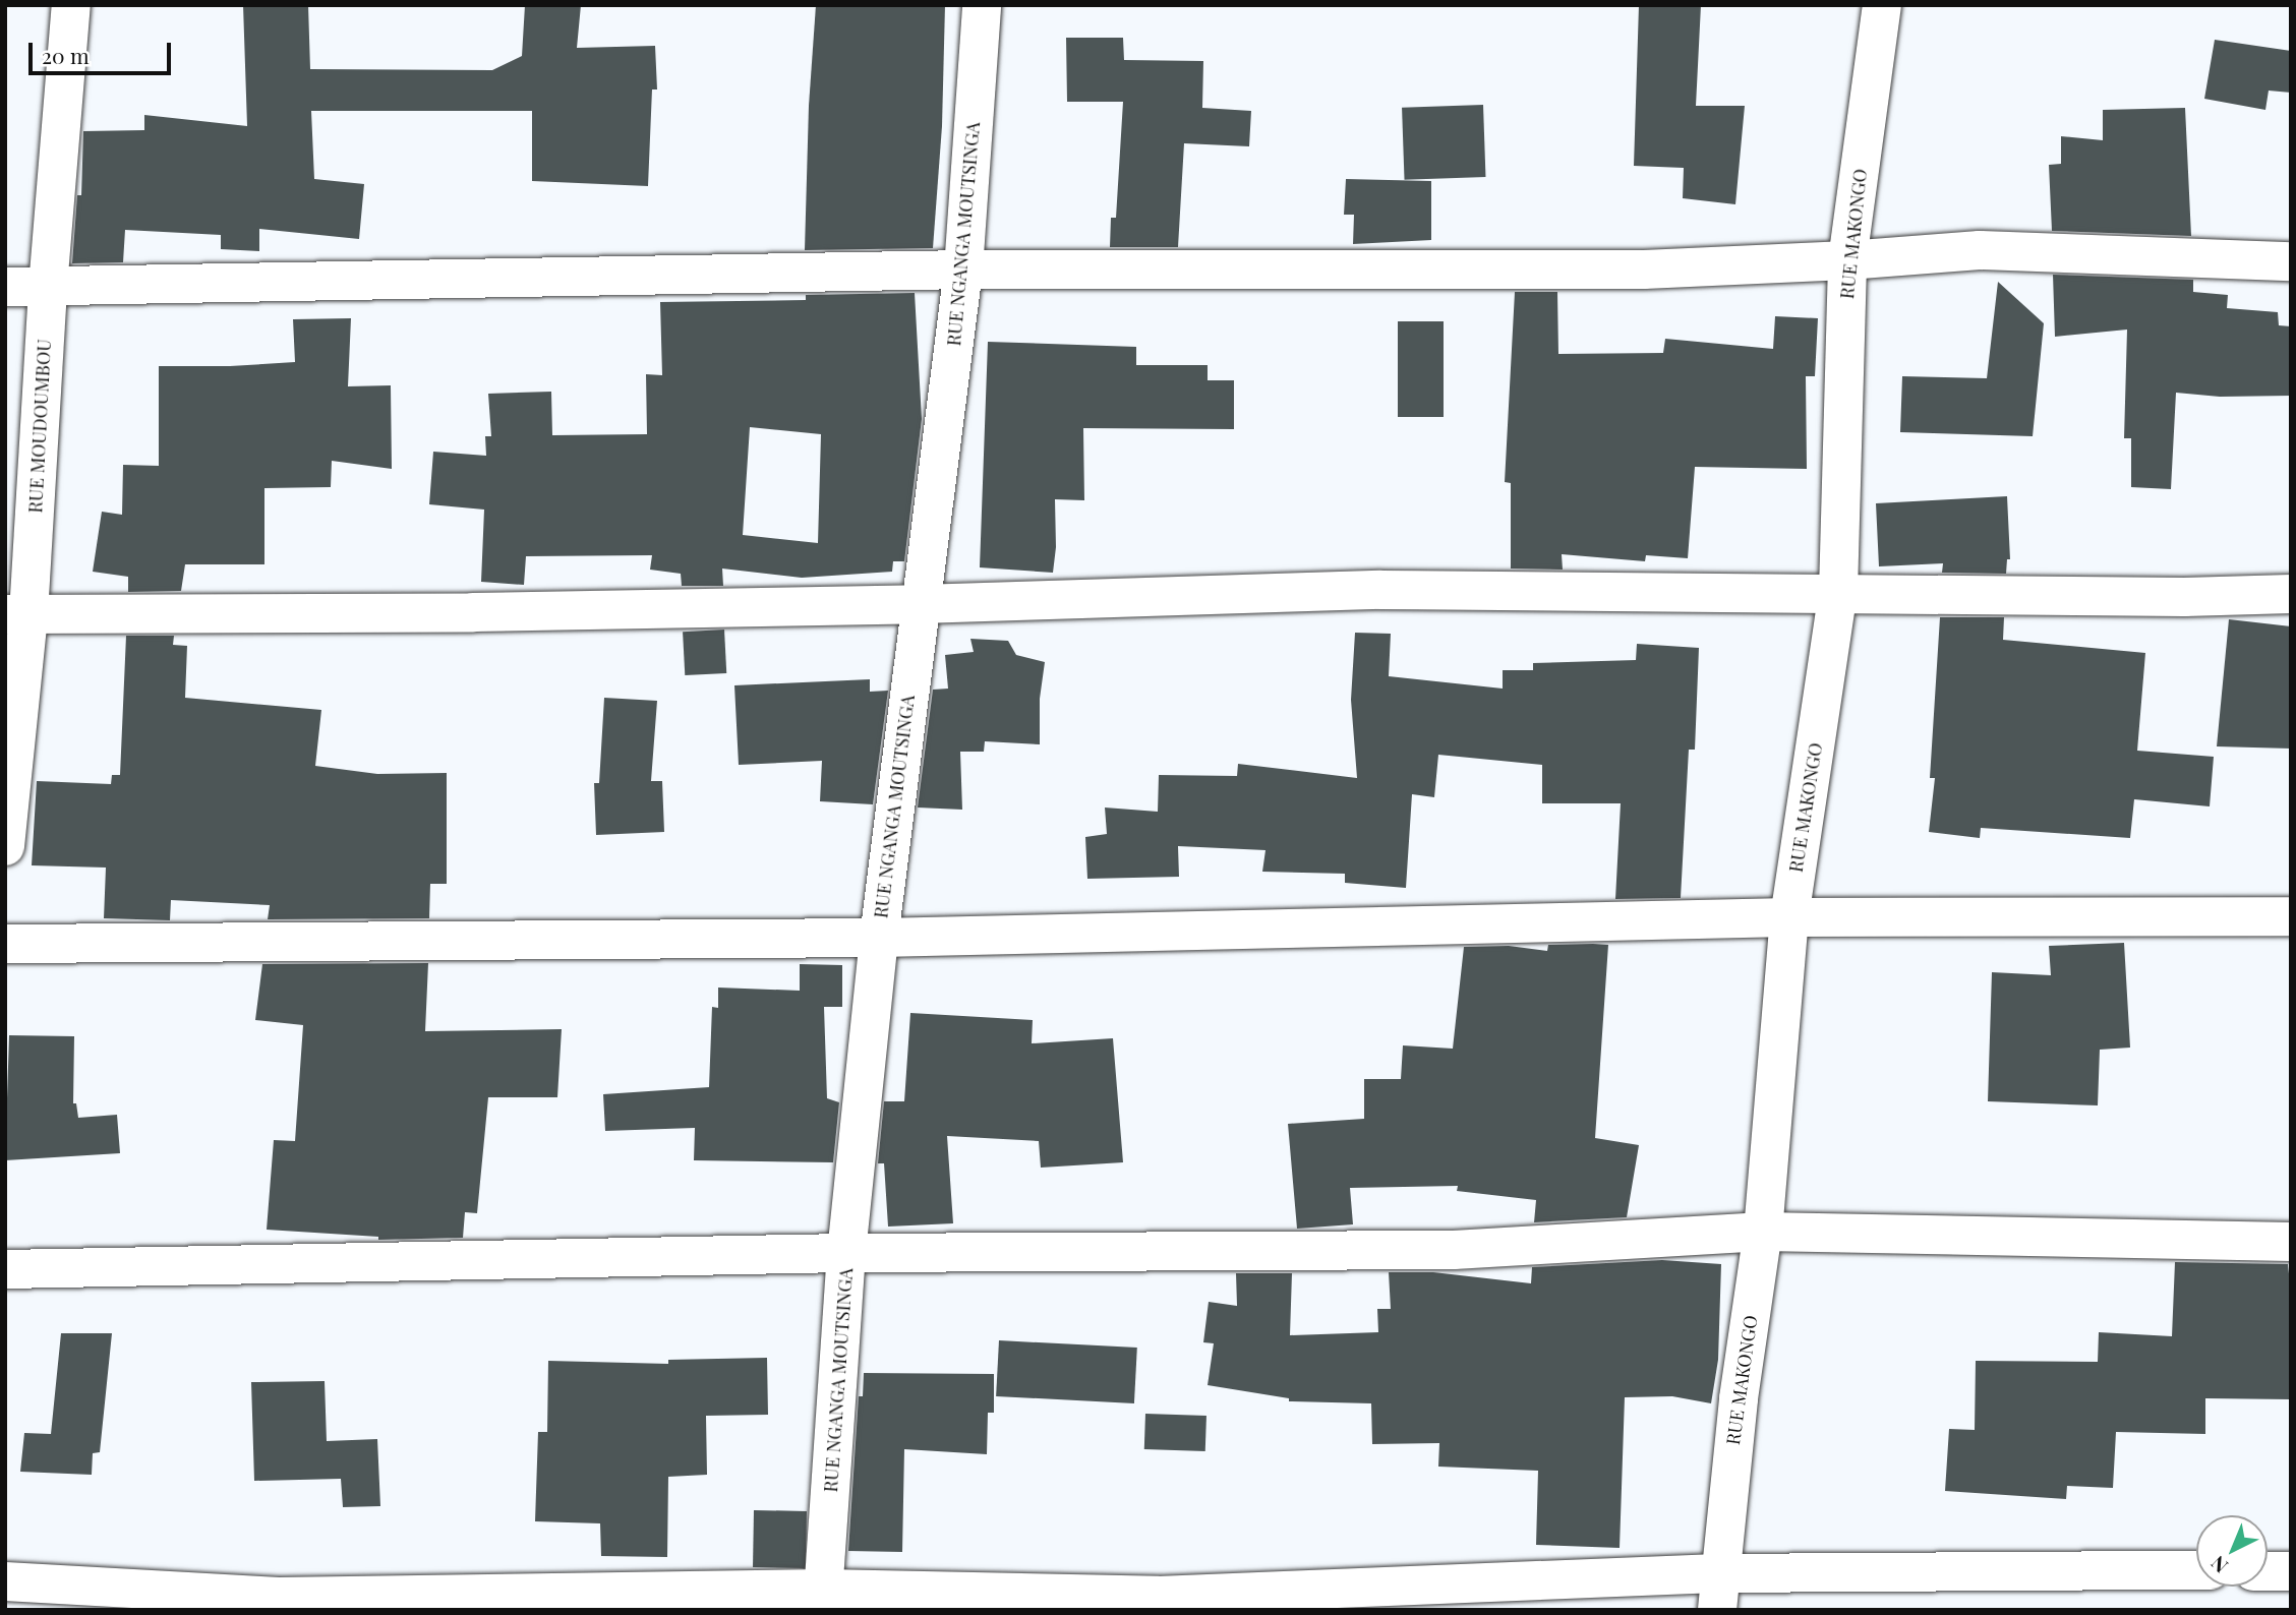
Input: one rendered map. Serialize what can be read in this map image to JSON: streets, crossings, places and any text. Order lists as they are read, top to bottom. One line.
{"streets":{"street":["RUE NGANGA MOUTSINGA","RUE MAKONGO","RUE MOUDOUMBOU"]},"scale_bar":"20 m","north":"bottom left"}
